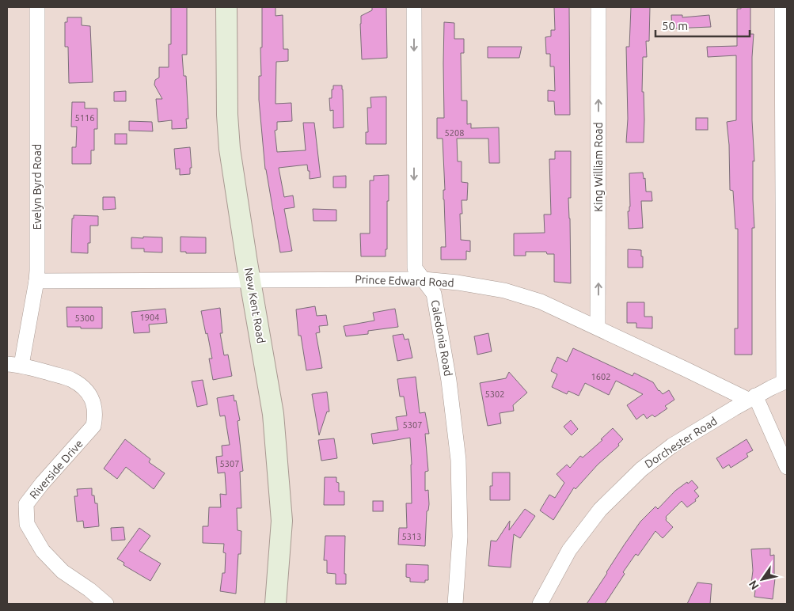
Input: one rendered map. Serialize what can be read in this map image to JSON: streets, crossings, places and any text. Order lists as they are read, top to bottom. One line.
{"streets":{"street":["King William Road","Evelyn Byrd Road","Prince Edward Road","New Kent Road","Caledonia Road","Dorchester Road","Riverside Drive"]},"crossings":[["King William Road","Prince Edward Road"],["Evelyn Byrd Road","Prince Edward Road"],["Evelyn Byrd Road","Riverside Drive"],["Prince Edward Road","New Kent Road"],["Prince Edward Road","Caledonia Road"],["Prince Edward Road","Dorchester Road"]],"one_way":["King William Road","Caledonia Road"],"house_numbers":["5116","5208","1904","5300","1602","5302","5307","5307","5313"],"scale_bar":"50 m","north":"bottom left"}
